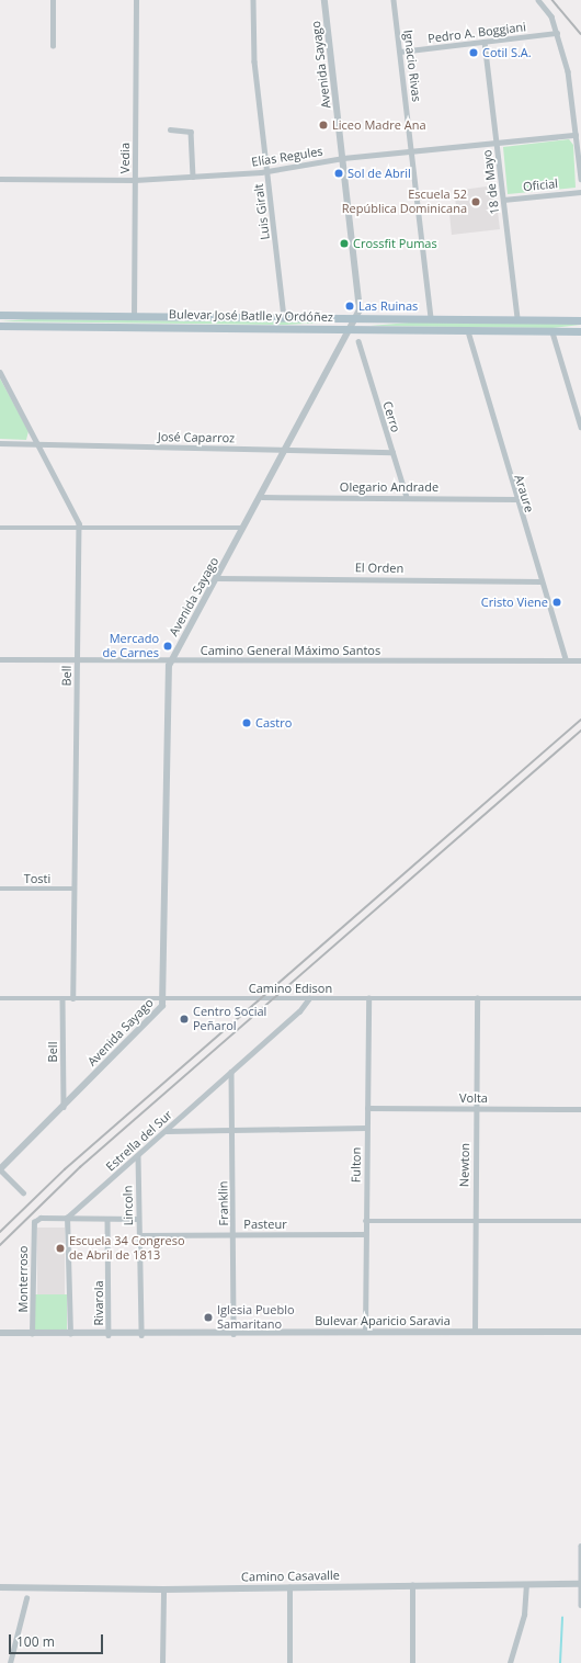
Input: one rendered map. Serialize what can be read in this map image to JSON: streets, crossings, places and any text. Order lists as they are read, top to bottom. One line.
{"streets":{"main road":["Bulevar José Batlle y Ordóñez"],"street":["Pedro A. Boggiani","Avenida Sayago","Ignacio Rivas","Elías Regules","Vedia","18 de Mayo","Oficial","Luis Giralt","Cerro","José Caparroz","Olegario Andrade","Araure","El Orden","Camino General Máximo Santos","Bell","Tosti","Camino Edison","Volta","Estrella del Sur","Fulton","Newton","Franklin","Lincoln","Pasteur","Monterroso","Rivarola","Bulevar Aparicio Saravia","Camino Casavalle"]},"crossings":[["Pedro A. Boggiani","Ignacio Rivas"],["Pedro A. Boggiani","18 de Mayo"],["Avenida Sayago","Elías Regules"],["Avenida Sayago","Bulevar José Batlle y Ordóñez"],["Avenida Sayago","José Caparroz"],["Avenida Sayago","Olegario Andrade"],["Avenida Sayago","El Orden"],["Avenida Sayago","Camino General Máximo Santos"],["Avenida Sayago","Bell"],["Avenida Sayago","Camino Edison"],["Ignacio Rivas","Elías Regules"],["Ignacio Rivas","Bulevar José Batlle y Ordóñez"],["Elías Regules","Vedia"],["Elías Regules","18 de Mayo"],["Elías Regules","Luis Giralt"],["Vedia","Bulevar José Batlle y Ordóñez"],["18 de Mayo","Oficial"],["18 de Mayo","Bulevar José Batlle y Ordóñez"],["Luis Giralt","Bulevar José Batlle y Ordóñez"],["Bulevar José Batlle y Ordóñez","Araure"],["Cerro","José Caparroz"],["Cerro","Olegario Andrade"],["José Caparroz","Bell"],["Olegario Andrade","Araure"],["Araure","El Orden"],["Araure","Camino General Máximo Santos"],["Camino General Máximo Santos","Bell"],["Bell","Tosti"],["Bell","Camino Edison"],["Camino Edison","Estrella del Sur"],["Camino Edison","Fulton"],["Camino Edison","Newton"],["Volta","Fulton"],["Volta","Newton"],["Estrella del Sur","Franklin"],["Estrella del Sur","Lincoln"],["Estrella del Sur","Monterroso"],["Fulton","Pasteur"],["Fulton","Bulevar Aparicio Saravia"],["Newton","Bulevar Aparicio Saravia"],["Franklin","Pasteur"],["Franklin","Bulevar Aparicio Saravia"],["Lincoln","Pasteur"],["Lincoln","Bulevar Aparicio Saravia"],["Monterroso","Bulevar Aparicio Saravia"],["Rivarola","Bulevar Aparicio Saravia"]],"places":["Cotil S.A.","Liceo Madre Ana","Sol de Abril","Escuela 52 República Dominicana","Crossfit Pumas","Las Ruinas","Cristo Viene","Mercado de Carnes","Castro","Centro Social Peñarol","Escuela 34 Congreso de Abril de 1813","Iglesia Pueblo Samaritano"],"scale_bar":"100 m"}
